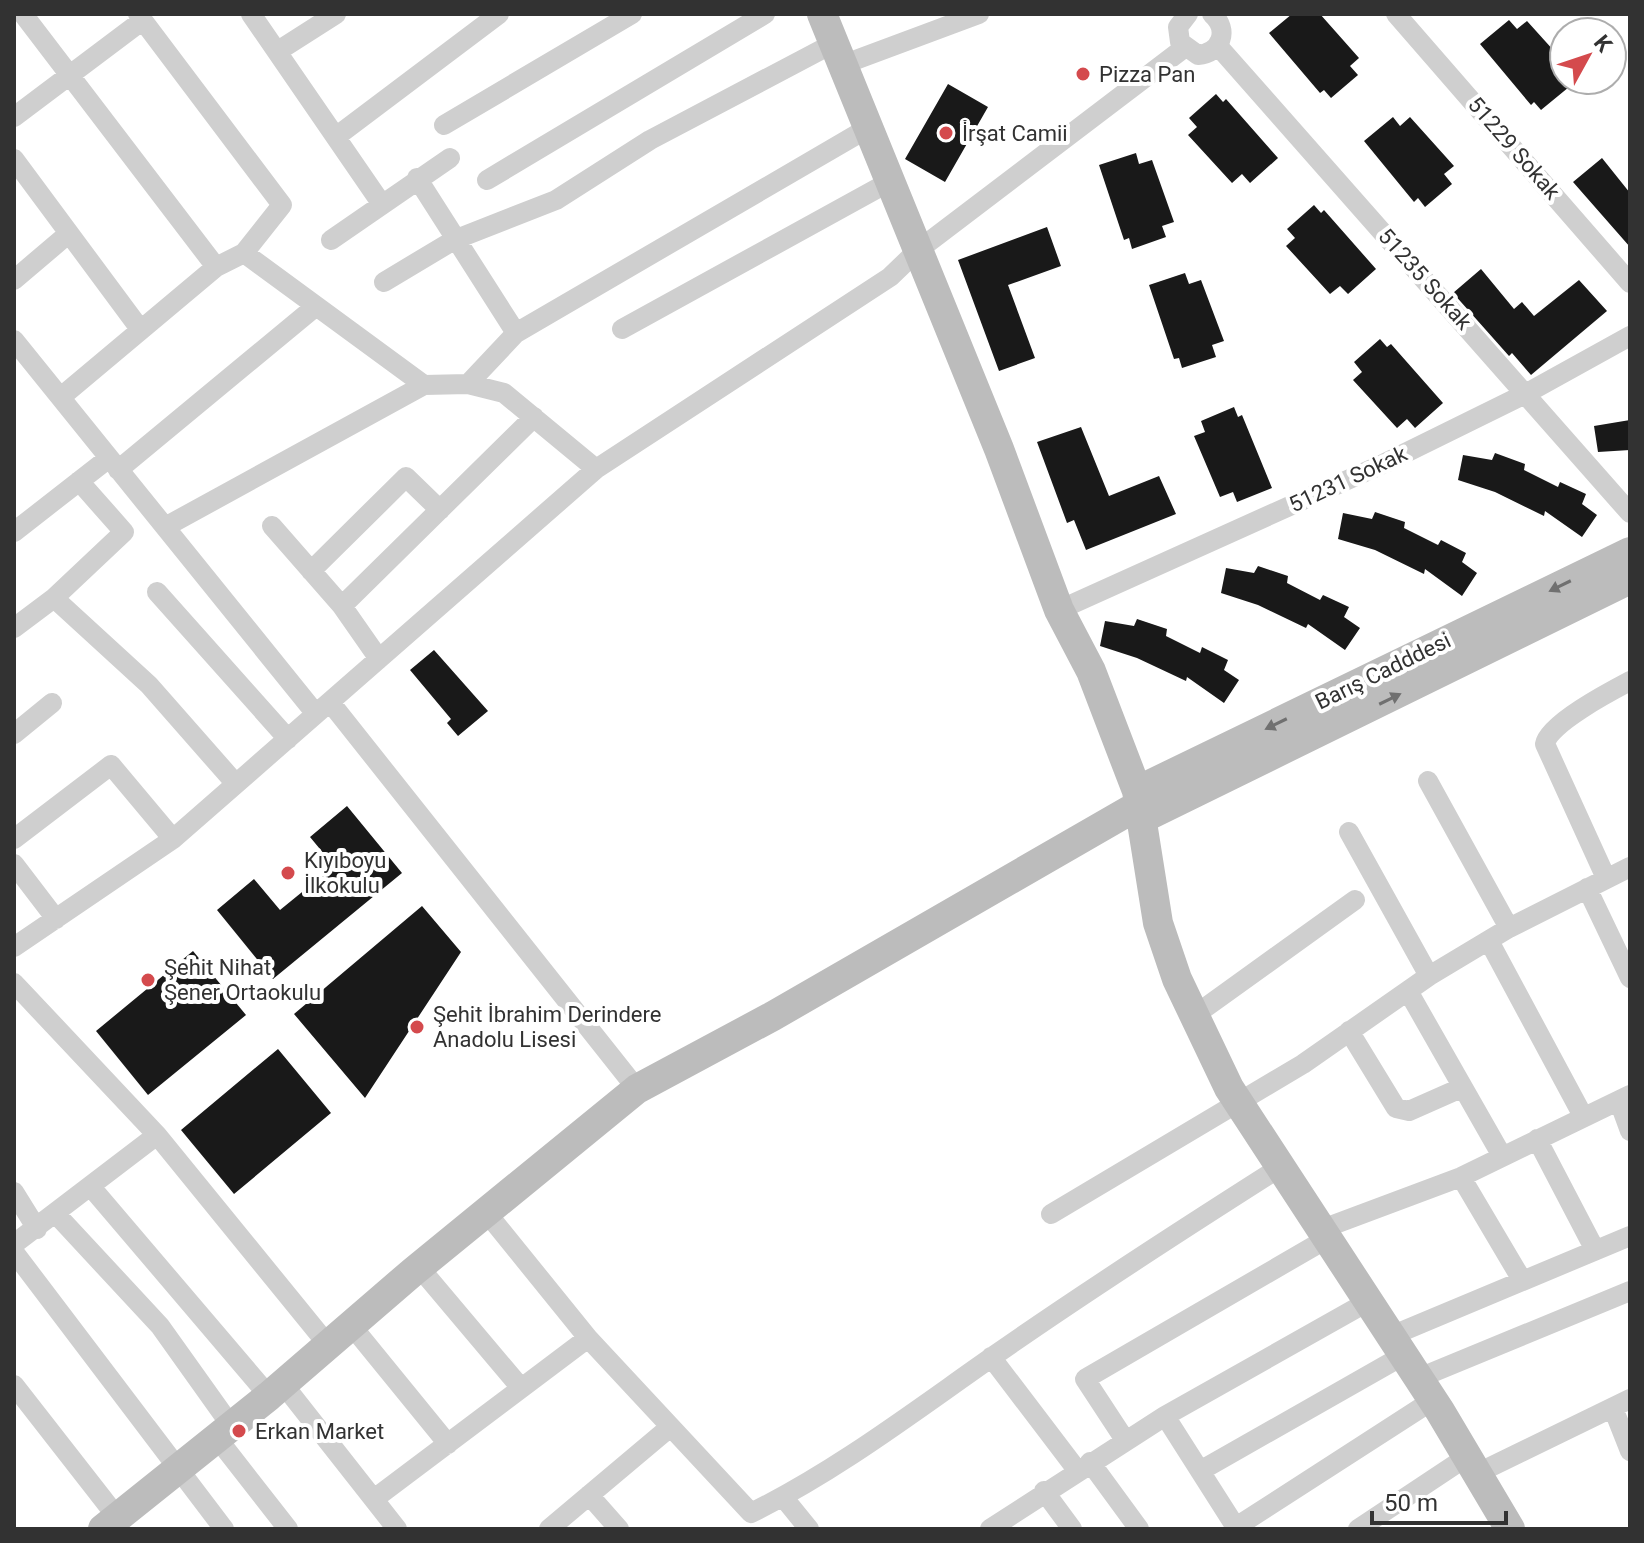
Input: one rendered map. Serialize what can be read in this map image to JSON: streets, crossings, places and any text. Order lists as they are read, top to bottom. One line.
{"streets":{"main road":["Barış Cadddesi"],"street":["51229 Sokak","51235 Sokak","51231 Sokak"]},"crossings":[["51235 Sokak","51231 Sokak"]],"places":["Pizza Pan","İrşat Camii","Kıyıboyu İlkokulu","Şehit Nihat Şener Ortaokulu","Şehit İbrahim Derindere Anadolu Lisesi","Erkan Market"],"scale_bar":"50 m","north":"top right"}
